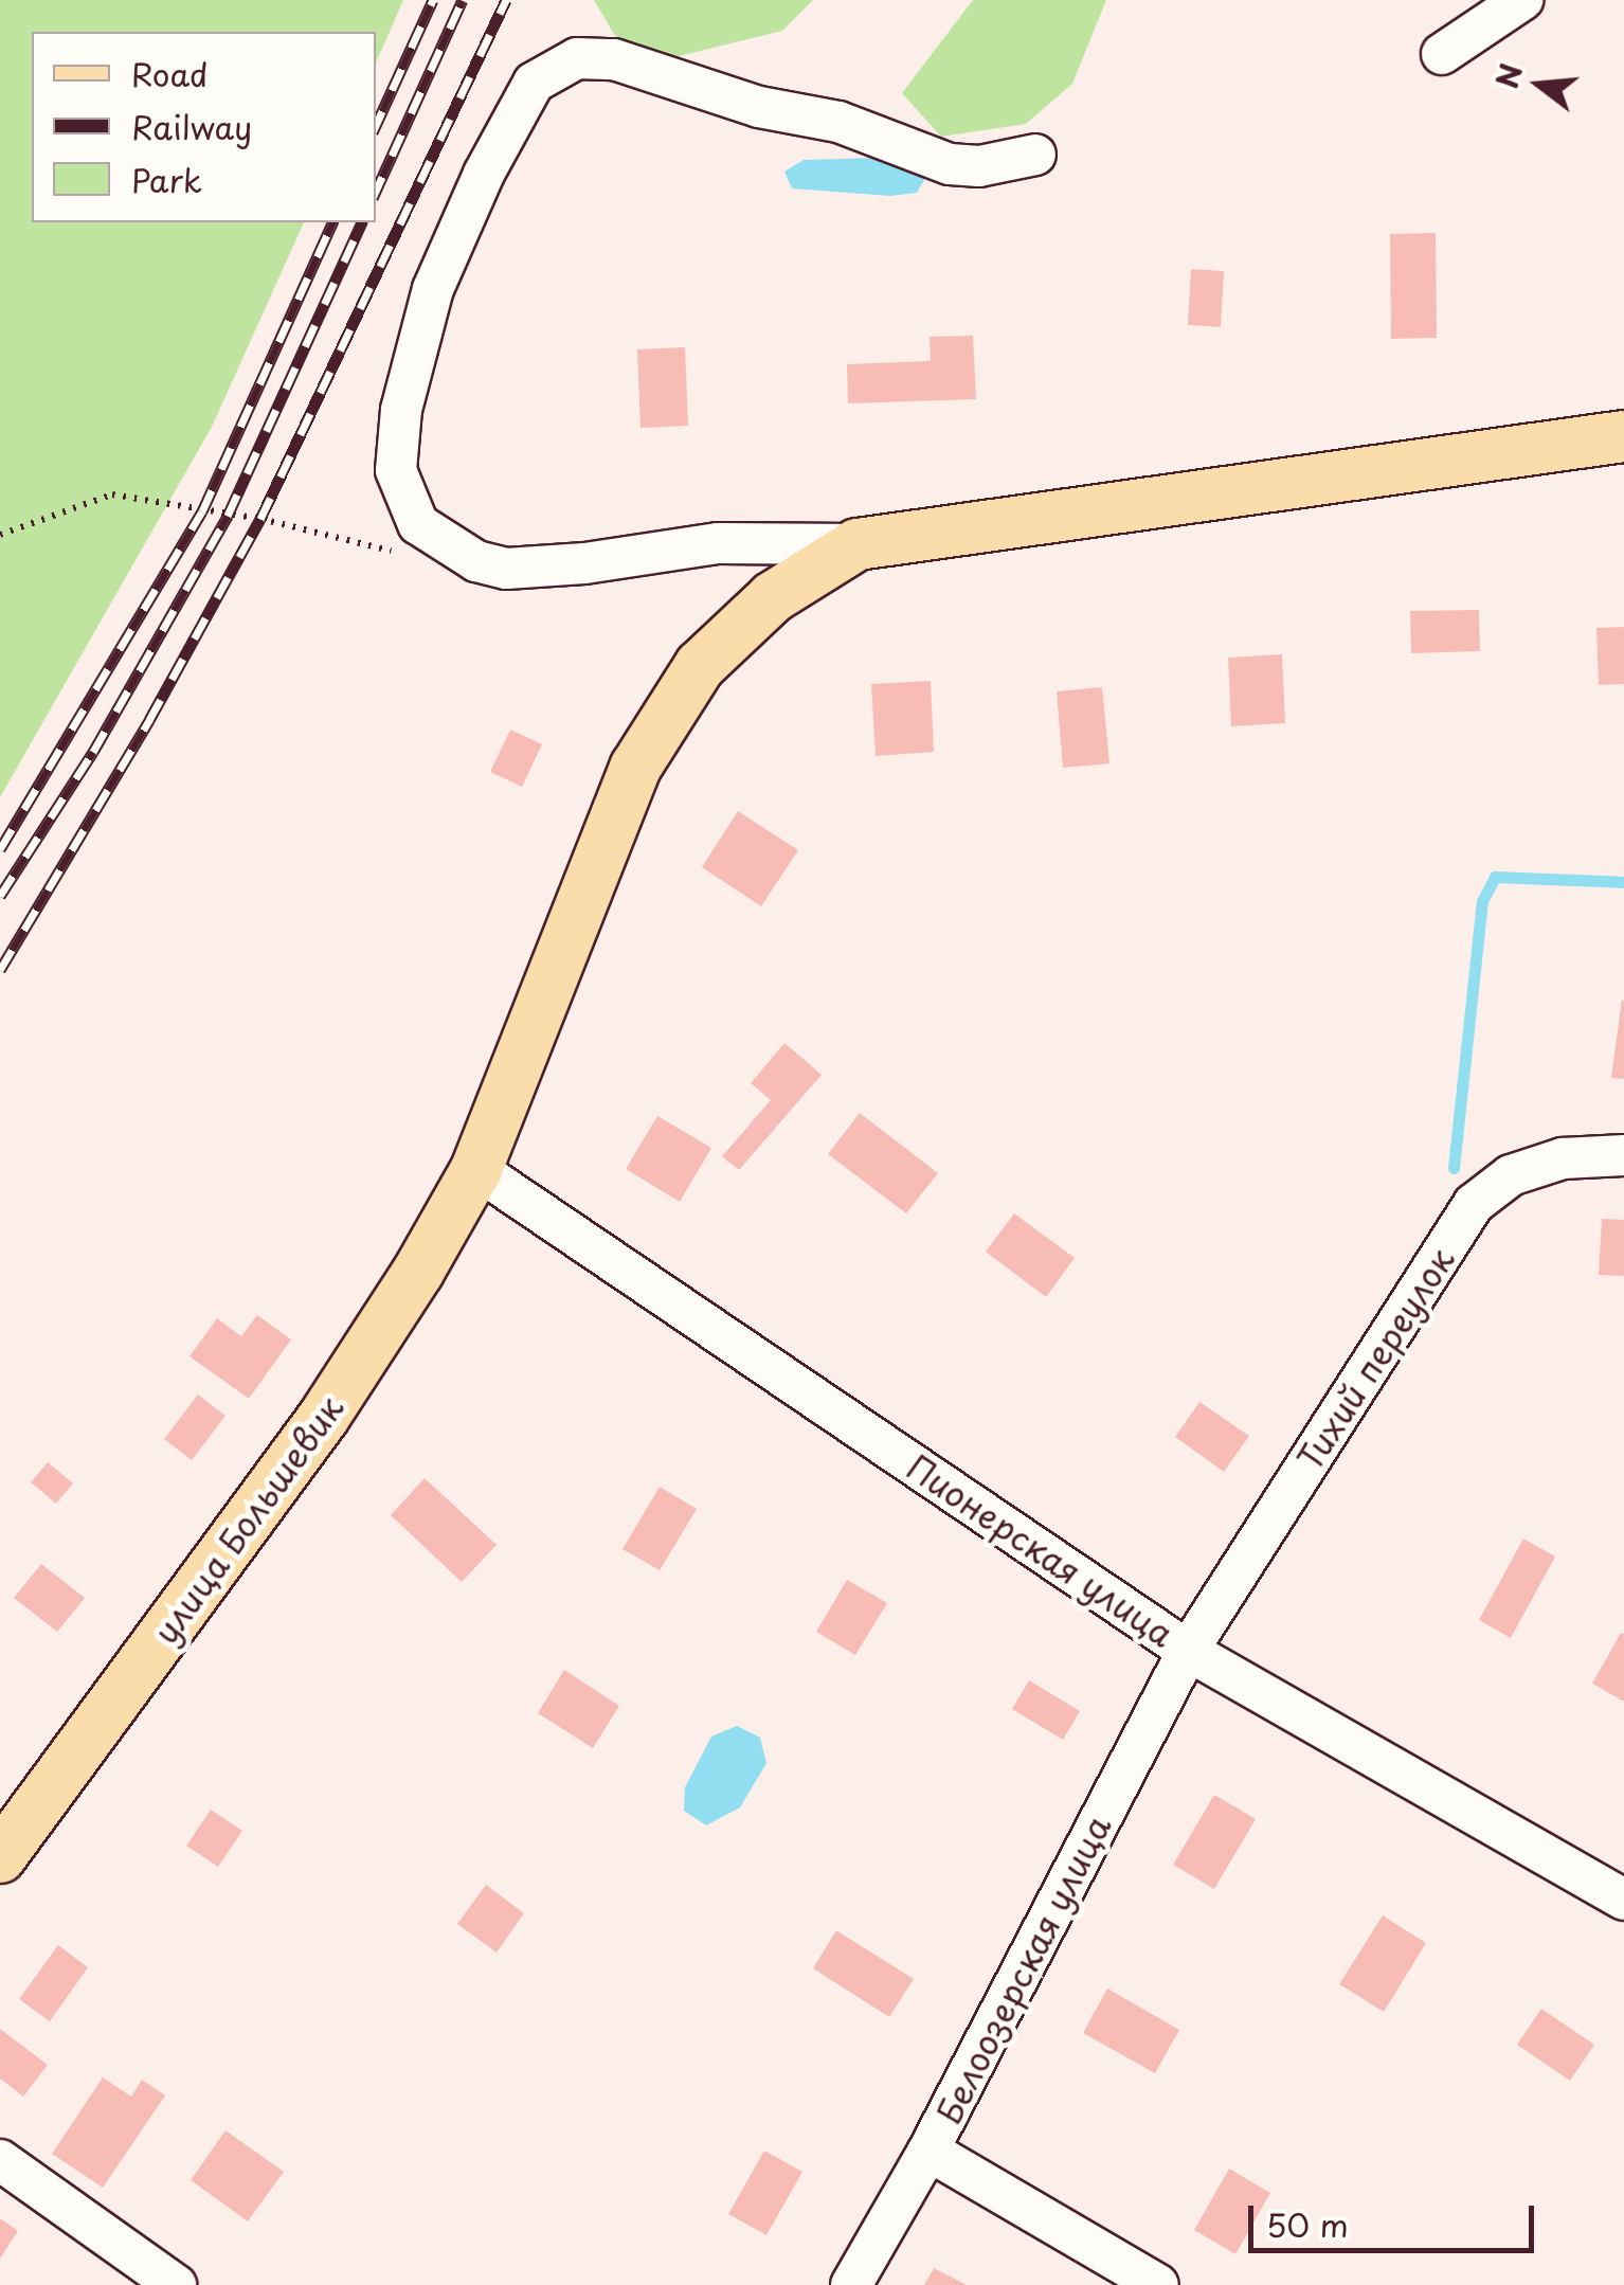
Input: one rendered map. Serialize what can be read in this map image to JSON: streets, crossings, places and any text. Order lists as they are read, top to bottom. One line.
{"streets":{"main road":["улица Большевик"],"street":["Тихий переулок","Пионерская улица","Белоозерская улица"]},"crossings":[["Тихий переулок","Пионерская улица"],["Тихий переулок","Белоозерская улица"],["улица Большевик","Пионерская улица"],["Пионерская улица","Белоозерская улица"]],"legend":["Road","Railway","Park"],"scale_bar":"50 m","north":"left"}
